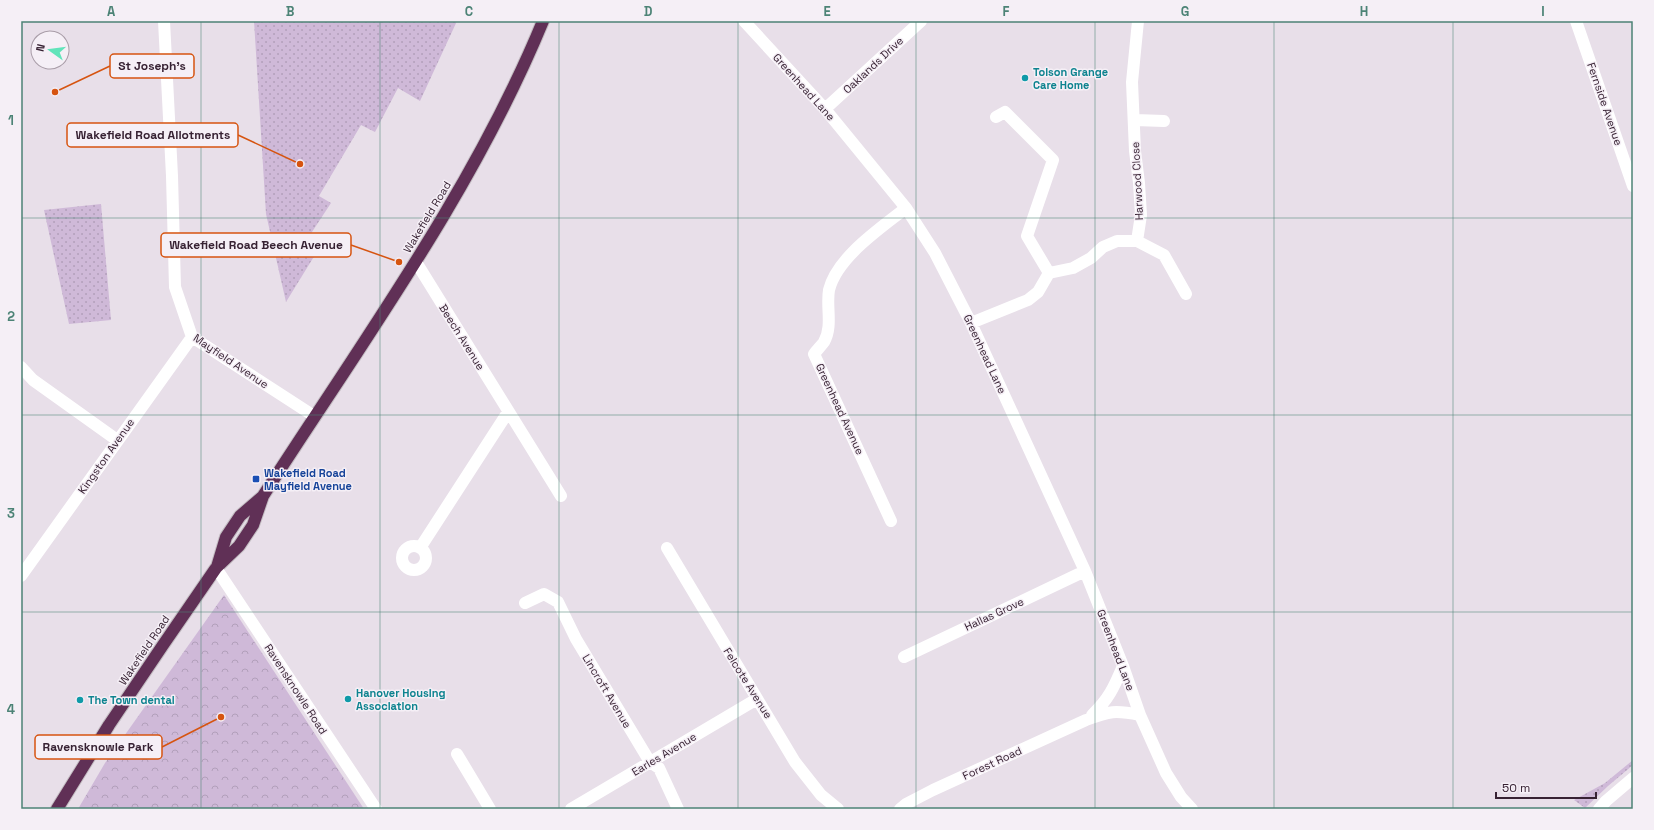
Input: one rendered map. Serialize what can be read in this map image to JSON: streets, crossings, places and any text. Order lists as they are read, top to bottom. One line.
{"streets":{"highway":["Wakefield Road"],"street":["Oaklands Drive","Greenhead Lane","Fernside Avenue","Harwood Close","Beech Avenue","Mayfield Avenue","Greenhead Avenue","Kingston Avenue","Hallas Grove","Felcote Avenue","Ravensknowle Road","Lincroft Avenue","Earles Avenue","Forest Road"]},"crossings":[["Oaklands Drive","Greenhead Lane"],["Greenhead Lane","Greenhead Avenue"],["Greenhead Lane","Hallas Grove"],["Greenhead Lane","Forest Road"],["Wakefield Road","Beech Avenue"],["Wakefield Road","Mayfield Avenue"],["Wakefield Road","Ravensknowle Road"],["Mayfield Avenue","Kingston Avenue"],["Felcote Avenue","Earles Avenue"],["Lincroft Avenue","Earles Avenue"]],"places":{"other":["Tolson Grange Care Home","St Joseph's","Wakefield Road Allotments","Wakefield Road Beech Avenue","Hanover Housing Association","The Town dental","Ravensknowle Park"],"transit":["Wakefield Road Mayfield Avenue"]},"scale_bar":"50 m","north":"left","grid":{"columns":["A","B","C","D","E","F","G","H","I"],"rows":["1","2","3","4"]}}
